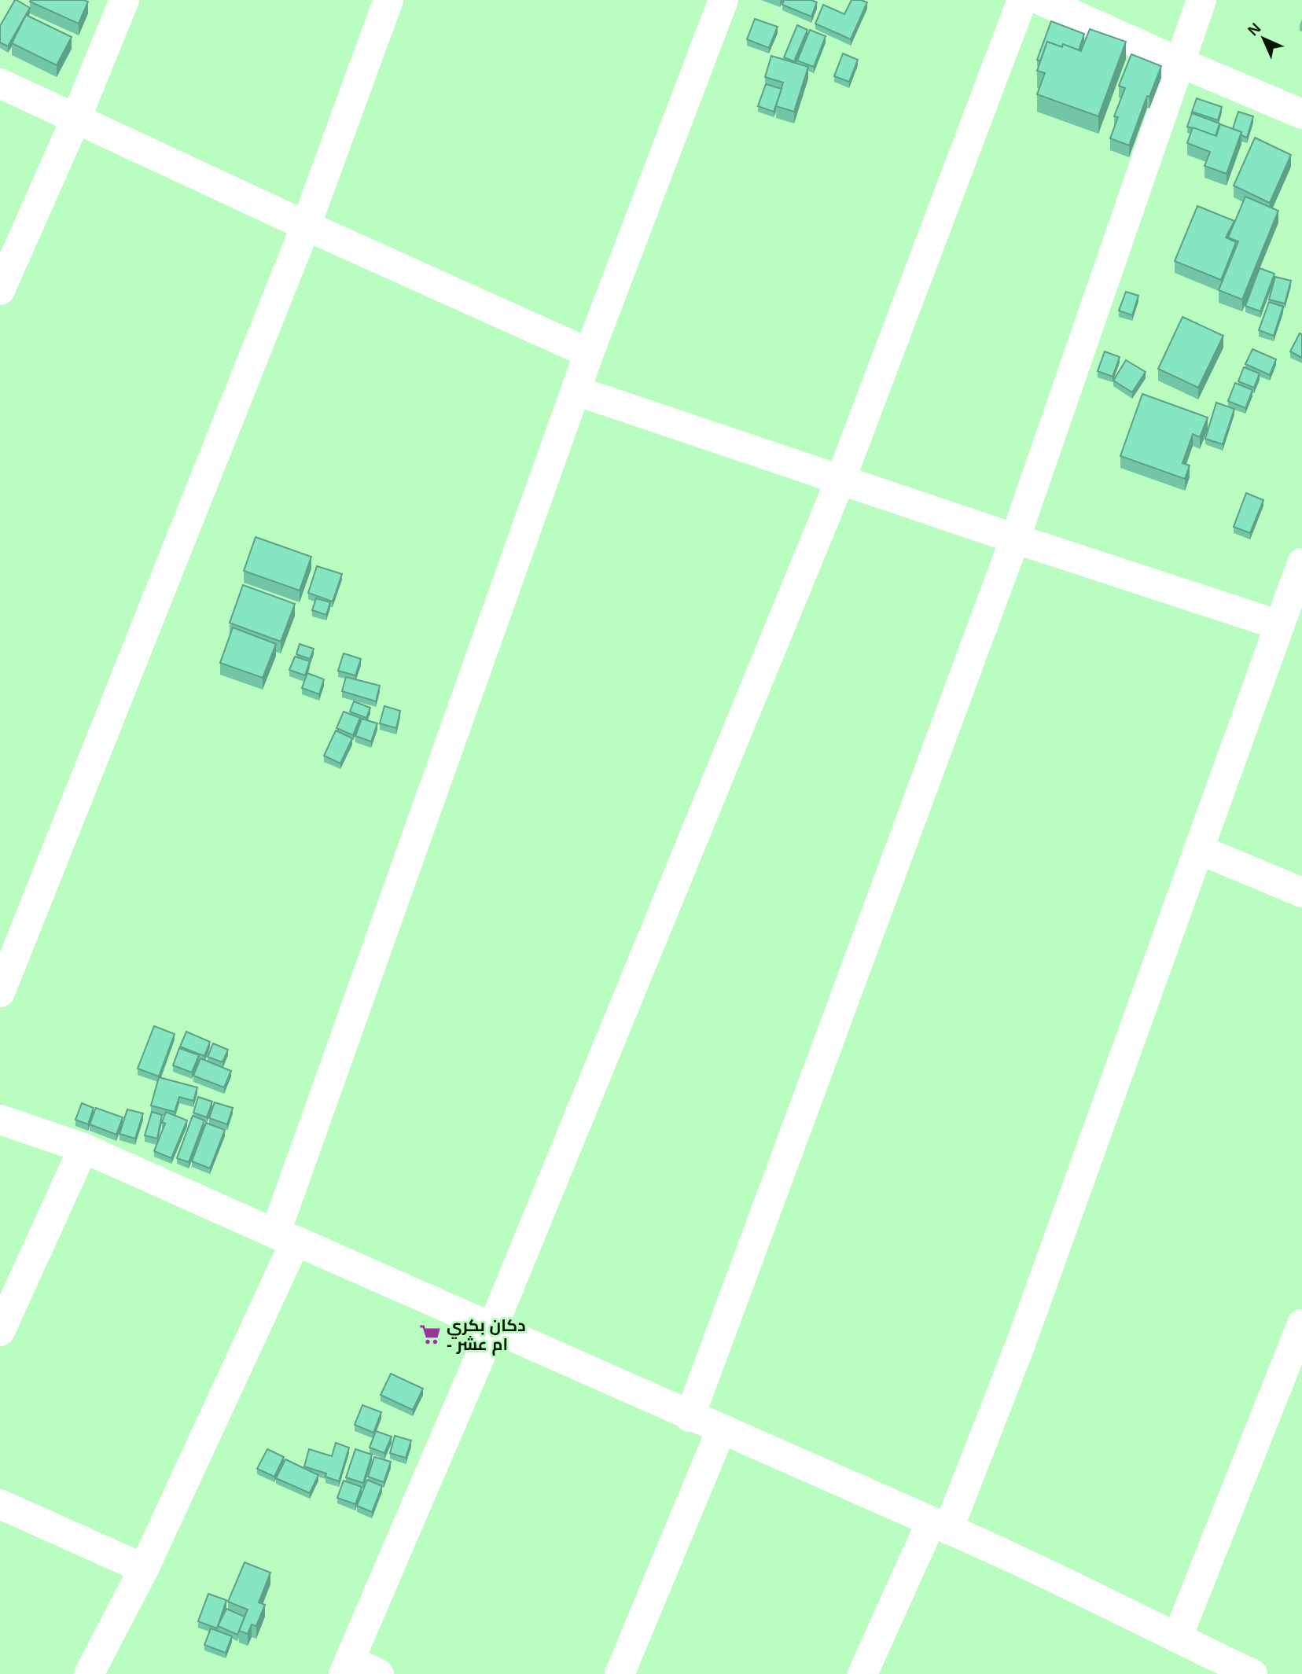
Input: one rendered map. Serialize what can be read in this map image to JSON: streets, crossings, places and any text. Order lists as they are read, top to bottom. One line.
{"places":{"supermarket":["دكان بكري - ام عشر"]},"north":"top left"}
